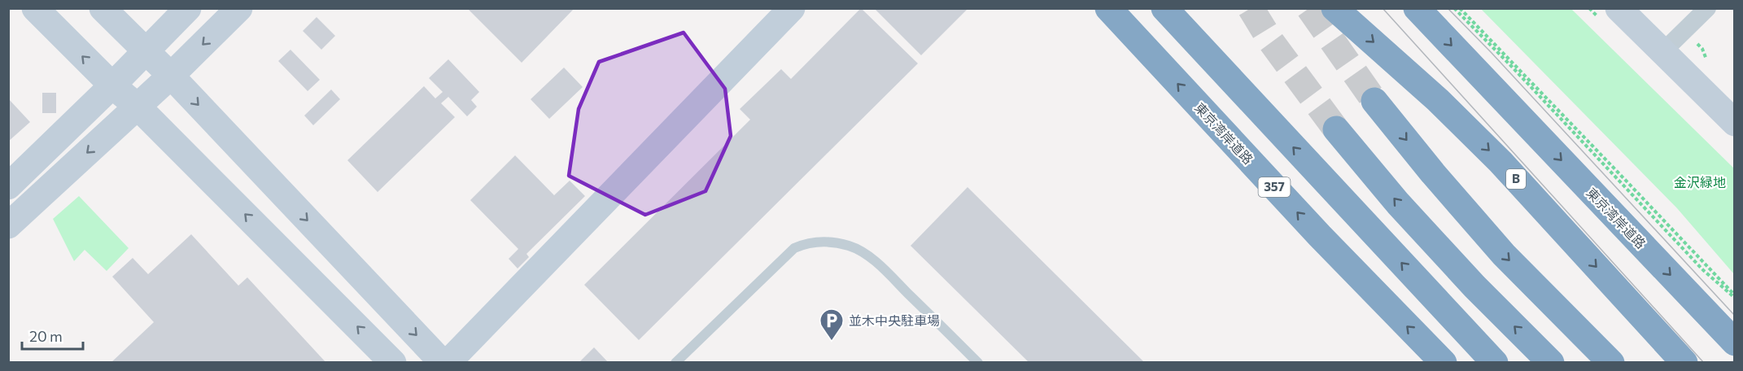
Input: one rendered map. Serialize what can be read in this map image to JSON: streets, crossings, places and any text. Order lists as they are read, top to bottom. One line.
{"streets":{"highway":["東京湾岸道路","B","357"]},"parks":["金沢緑地"],"places":{"parking":["並木中央駐車場"]},"scale_bar":"20 m"}
